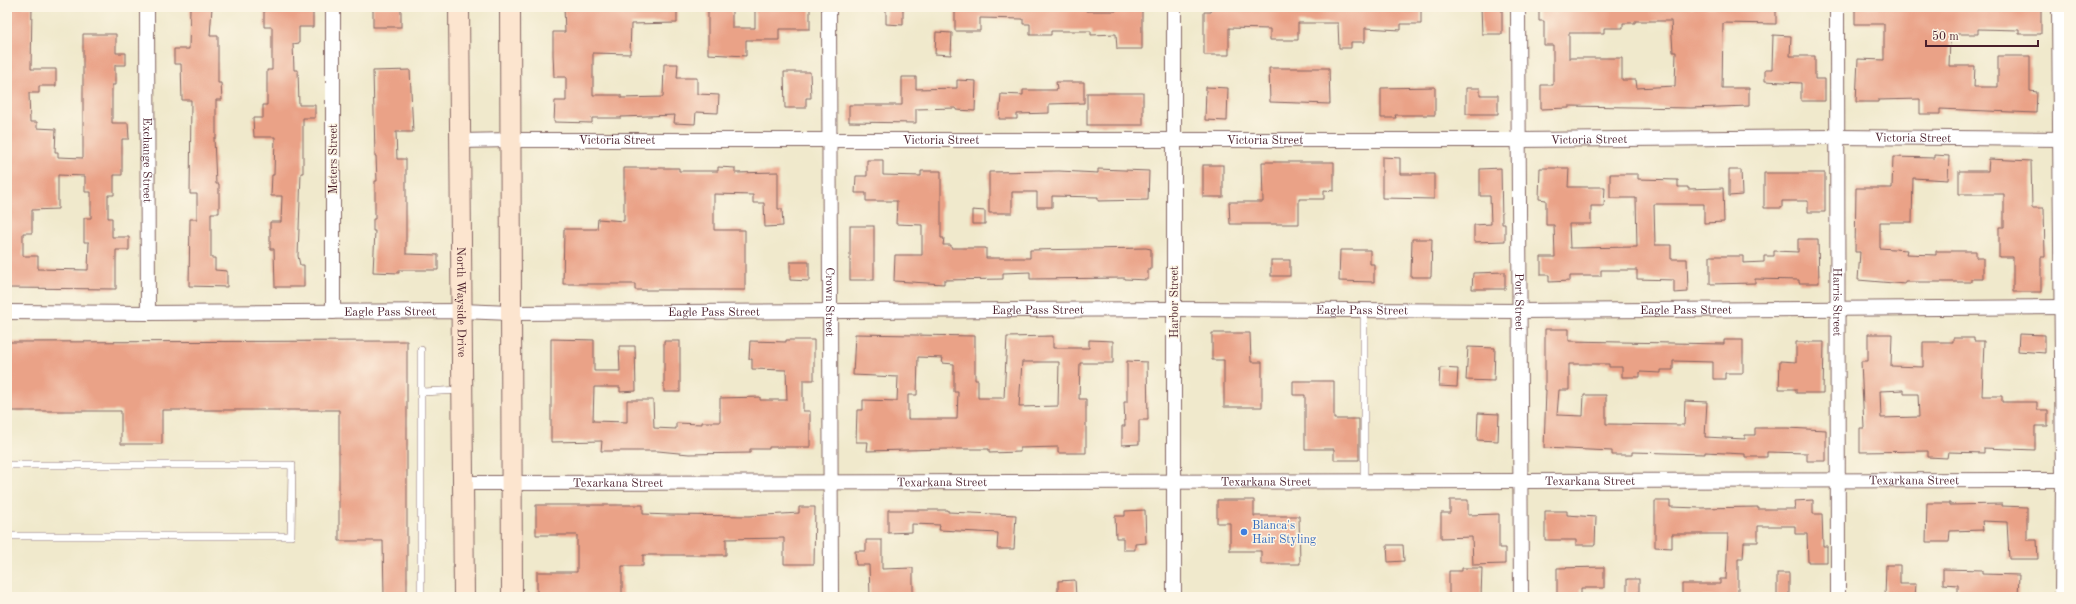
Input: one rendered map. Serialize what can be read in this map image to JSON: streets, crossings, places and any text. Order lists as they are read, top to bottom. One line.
{"streets":{"main road":["North Wayside Drive"],"street":["Victoria Street","Meters Street","Exchange Street","Crown Street","Harbor Street","Port Street","Harris Street","Eagle Pass Street","Texarkana Street"]},"crossings":[["Victoria Street","North Wayside Drive"],["Victoria Street","Crown Street"],["Victoria Street","Harbor Street"],["Victoria Street","Port Street"],["Victoria Street","Harris Street"],["Meters Street","Eagle Pass Street"],["Exchange Street","Eagle Pass Street"],["North Wayside Drive","Eagle Pass Street"],["North Wayside Drive","Texarkana Street"],["Crown Street","Eagle Pass Street"],["Crown Street","Texarkana Street"],["Harbor Street","Eagle Pass Street"],["Harbor Street","Texarkana Street"],["Port Street","Eagle Pass Street"],["Port Street","Texarkana Street"],["Harris Street","Eagle Pass Street"],["Harris Street","Texarkana Street"]],"places":["Blanca's Hair Styling"],"scale_bar":"50 m"}
